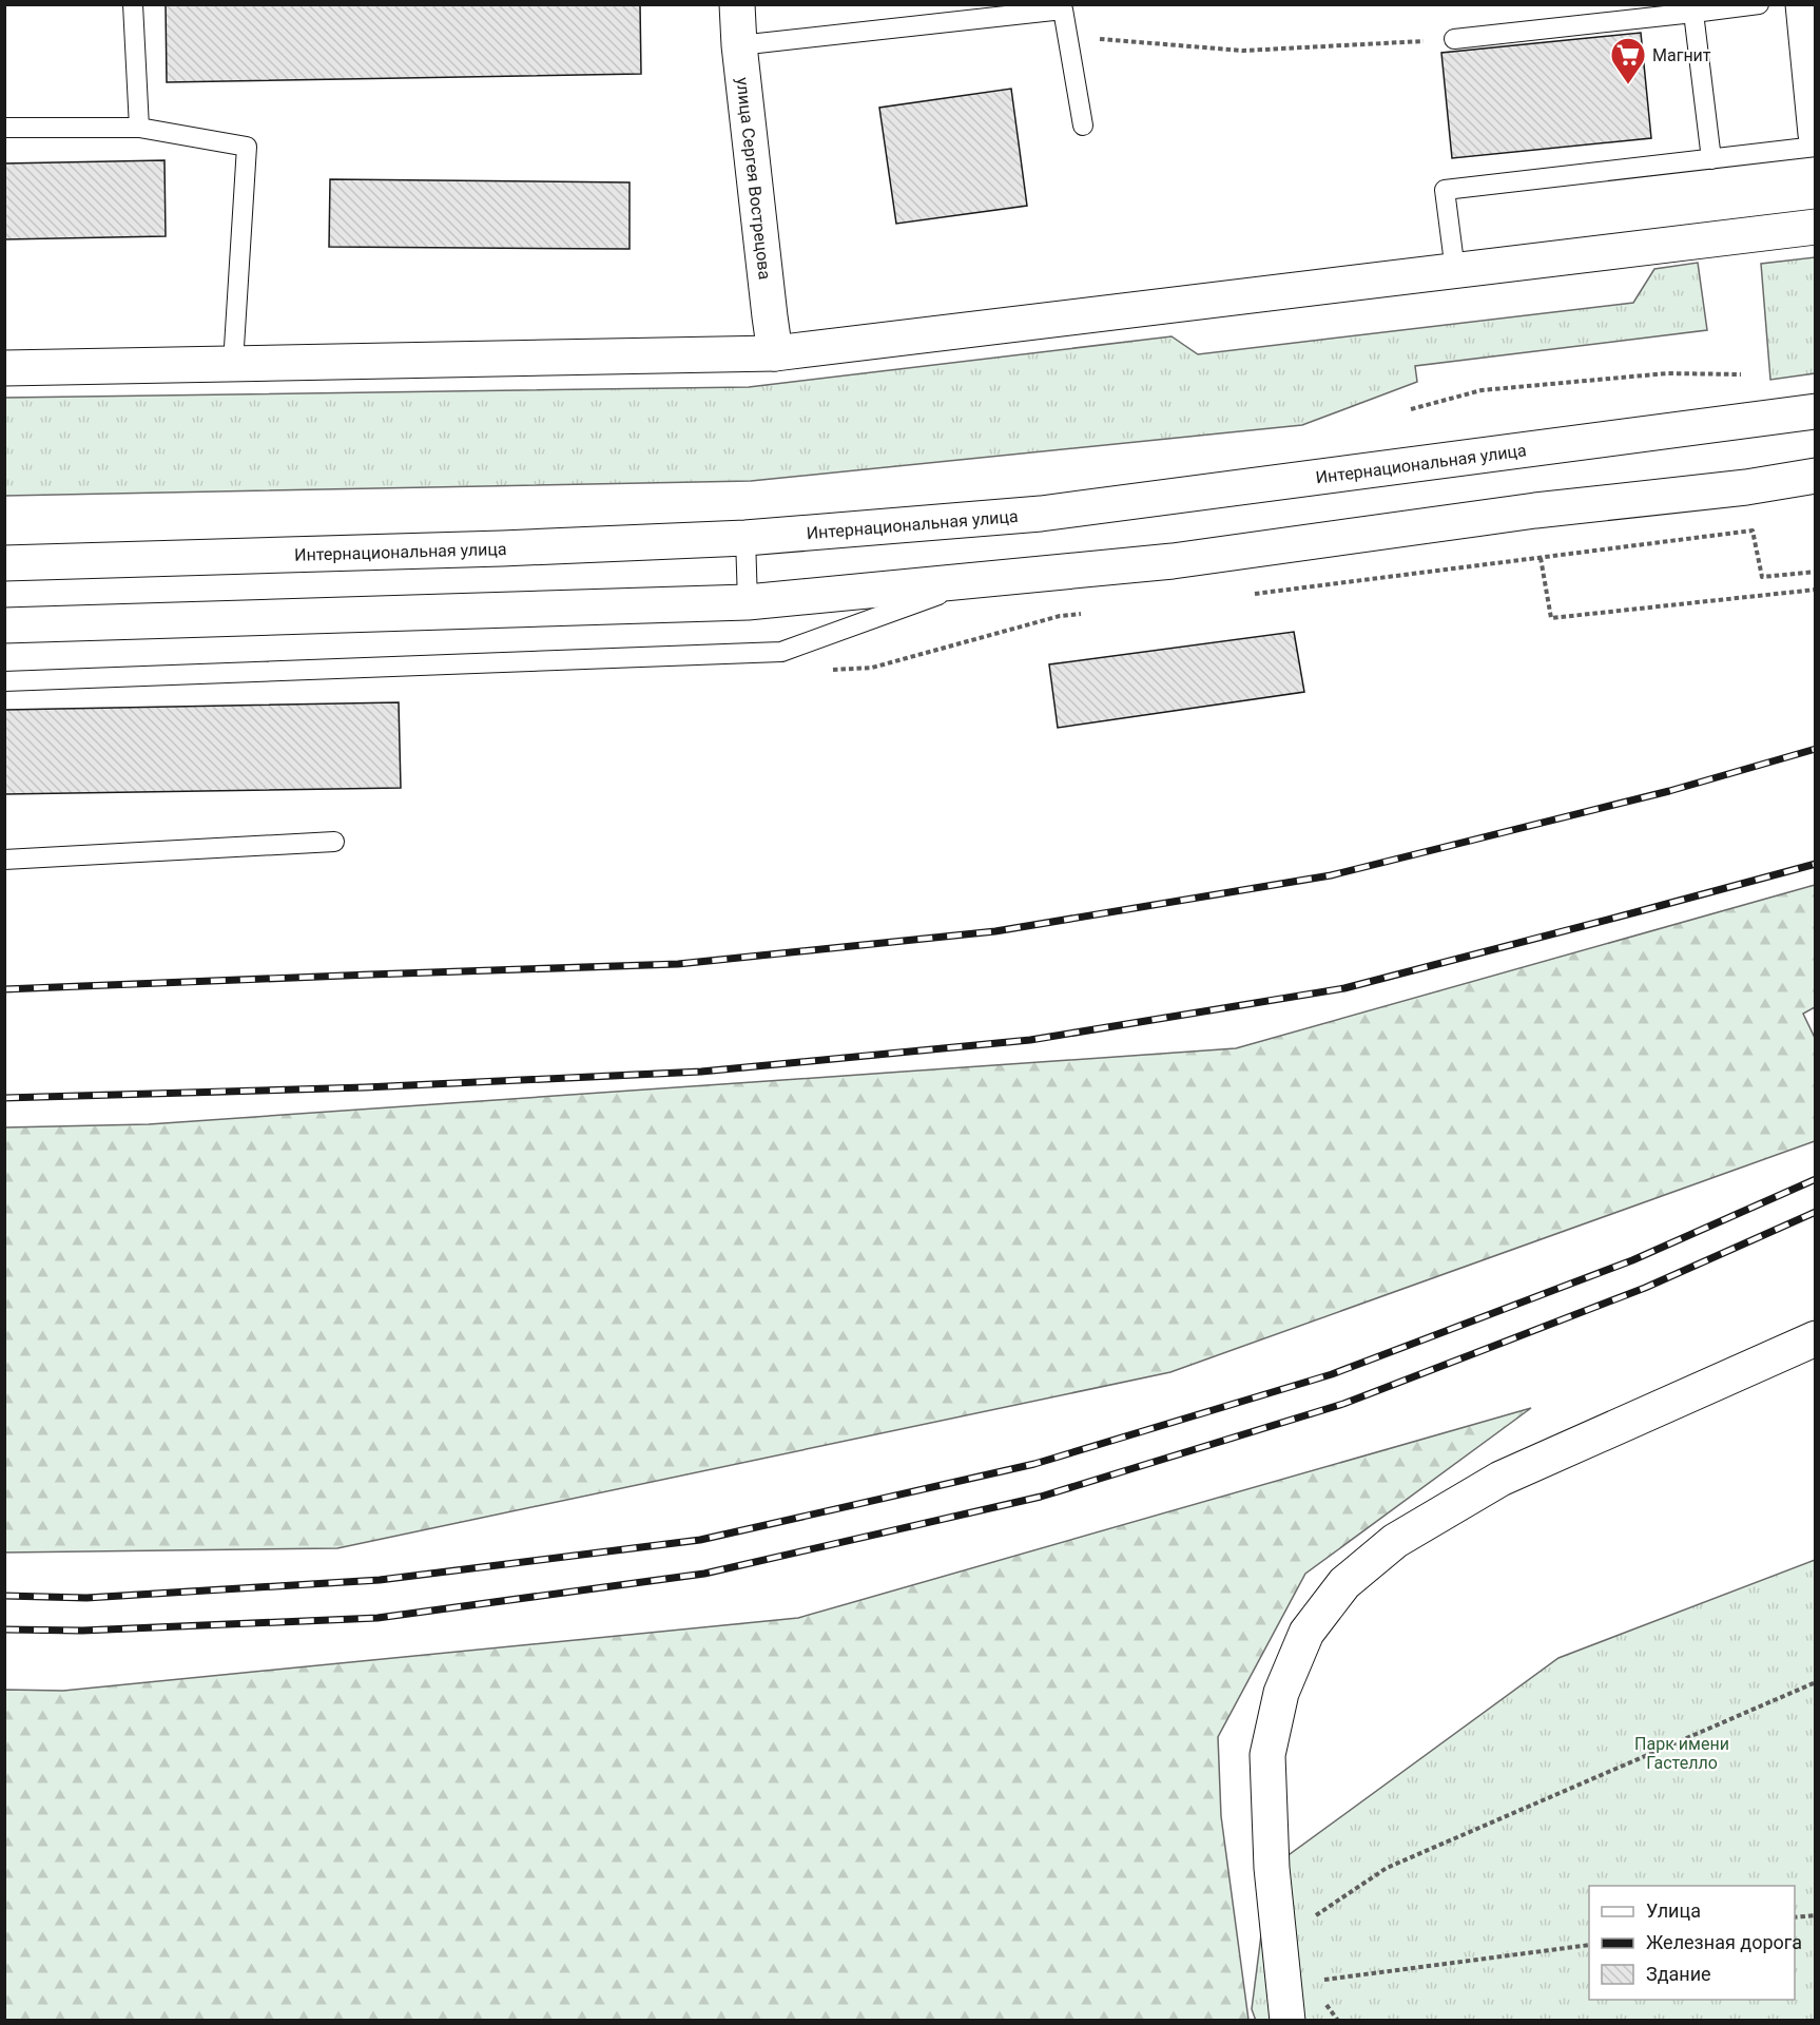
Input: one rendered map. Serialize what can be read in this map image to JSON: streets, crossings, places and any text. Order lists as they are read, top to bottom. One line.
{"streets":{"main road":["улица Сергея Вострецова","Интернациональная улица"]},"parks":["Парк имени Гастелло"],"places":{"supermarket":["Магнит"]},"legend":["Улица","Железная дорога","Здание"]}
